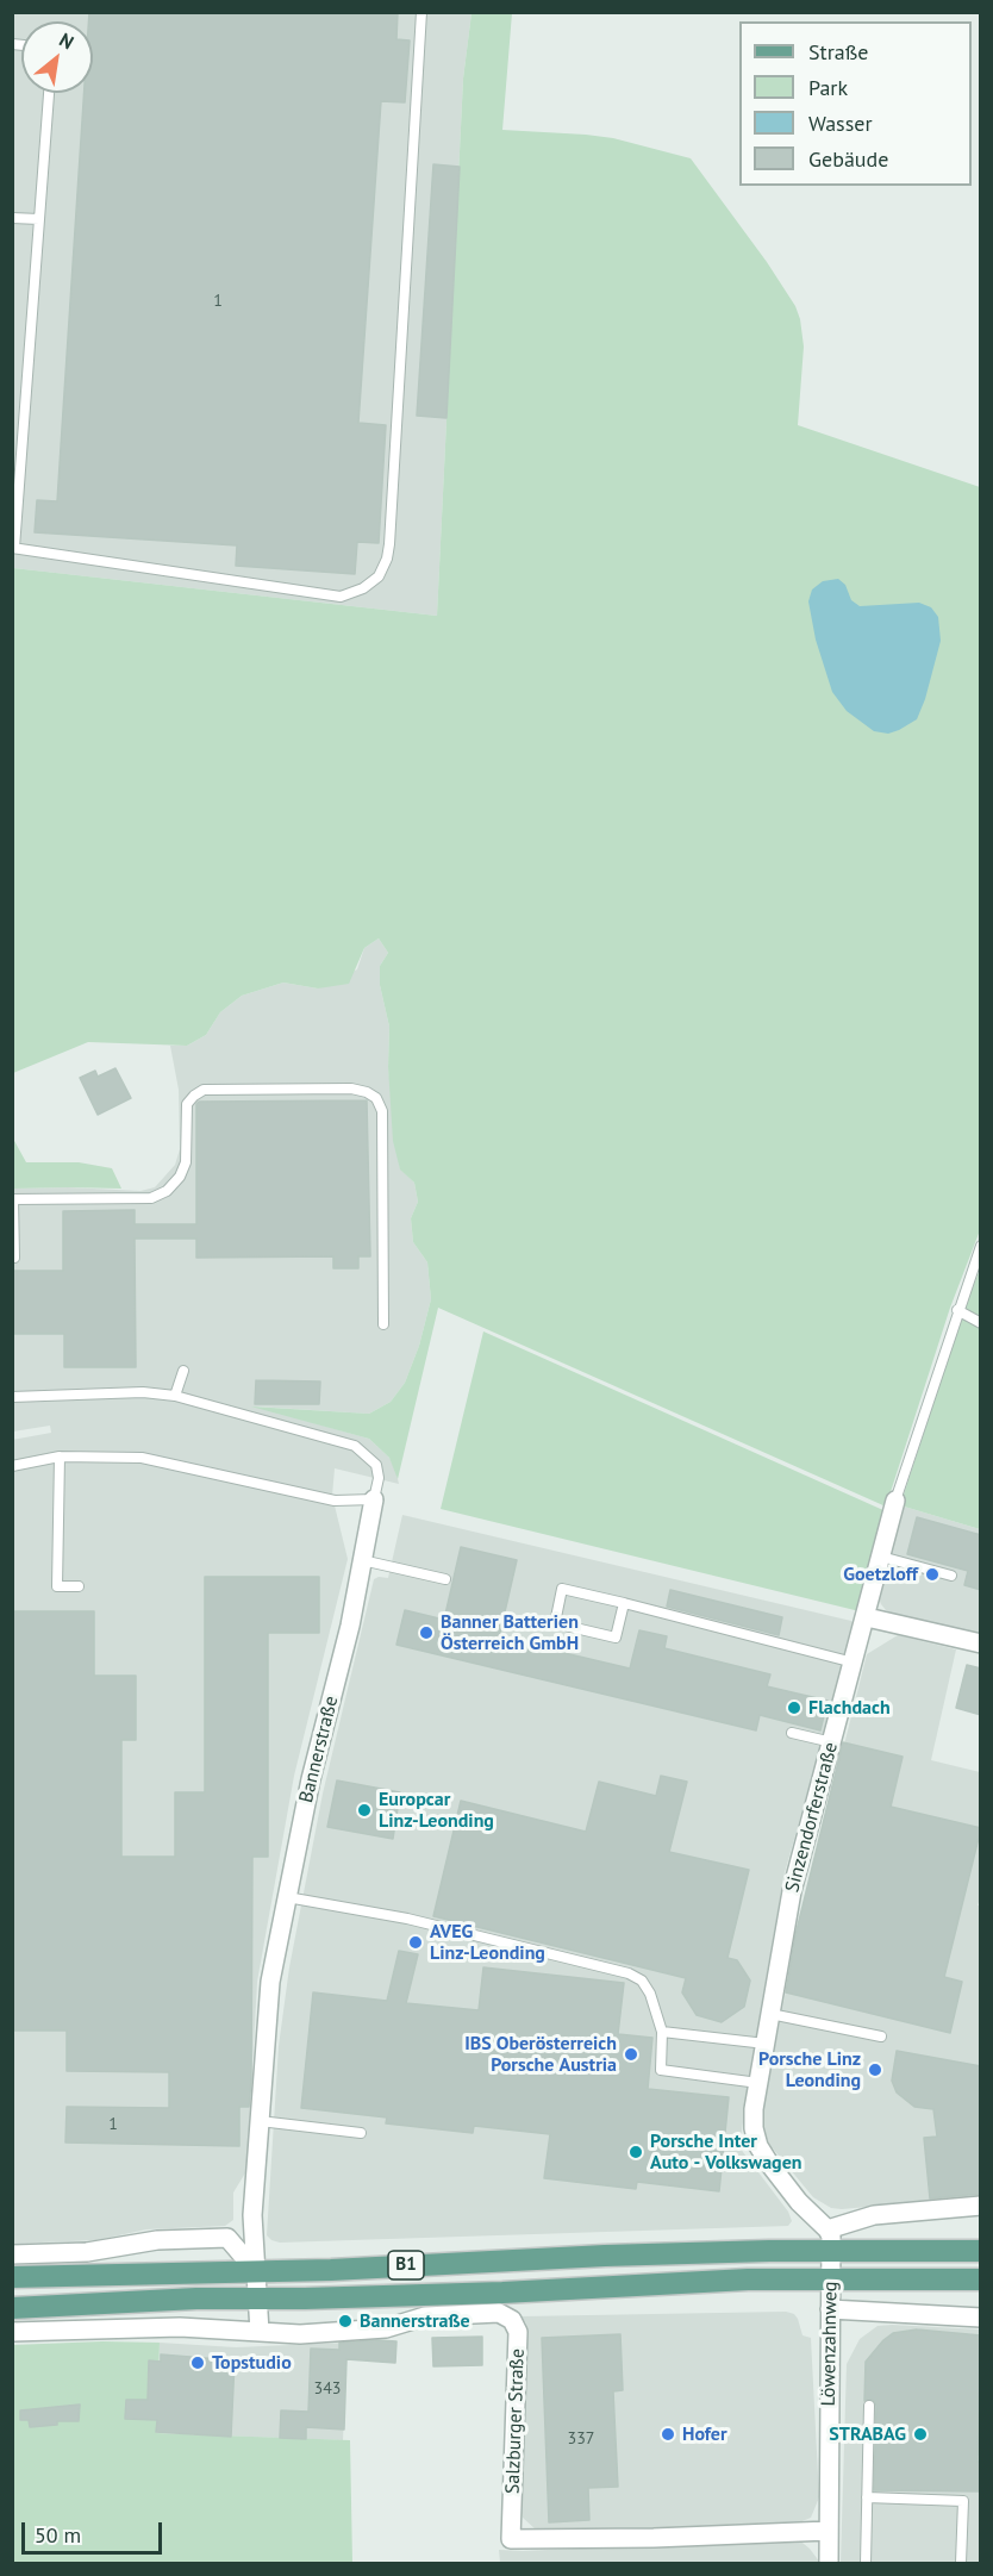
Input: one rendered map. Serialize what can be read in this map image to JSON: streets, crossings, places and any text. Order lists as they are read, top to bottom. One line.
{"streets":{"main road":["B1"],"street":["Bannerstraße","Sinzendorferstraße","Löwenzahnweg","Salzburger Straße"]},"crossings":[["Bannerstraße","B1"],["Bannerstraße","Salzburger Straße"],["B1","Löwenzahnweg"],["Löwenzahnweg","Salzburger Straße"]],"places":["Goetzloff","Banner Batterien Österreich GmbH","Flachdach","Europcar Linz-Leonding","AVEG Linz-Leonding","IBS Oberösterreich Porsche Austria","Porsche Linz Leonding","Porsche Inter Auto - Volkswagen","Bannerstraße","Topstudio","Hofer","STRABAG"],"house_numbers":["1","1","343","337"],"legend":["Straße","Park","Wasser","Gebäude"],"scale_bar":"50 m","north":"top right"}
